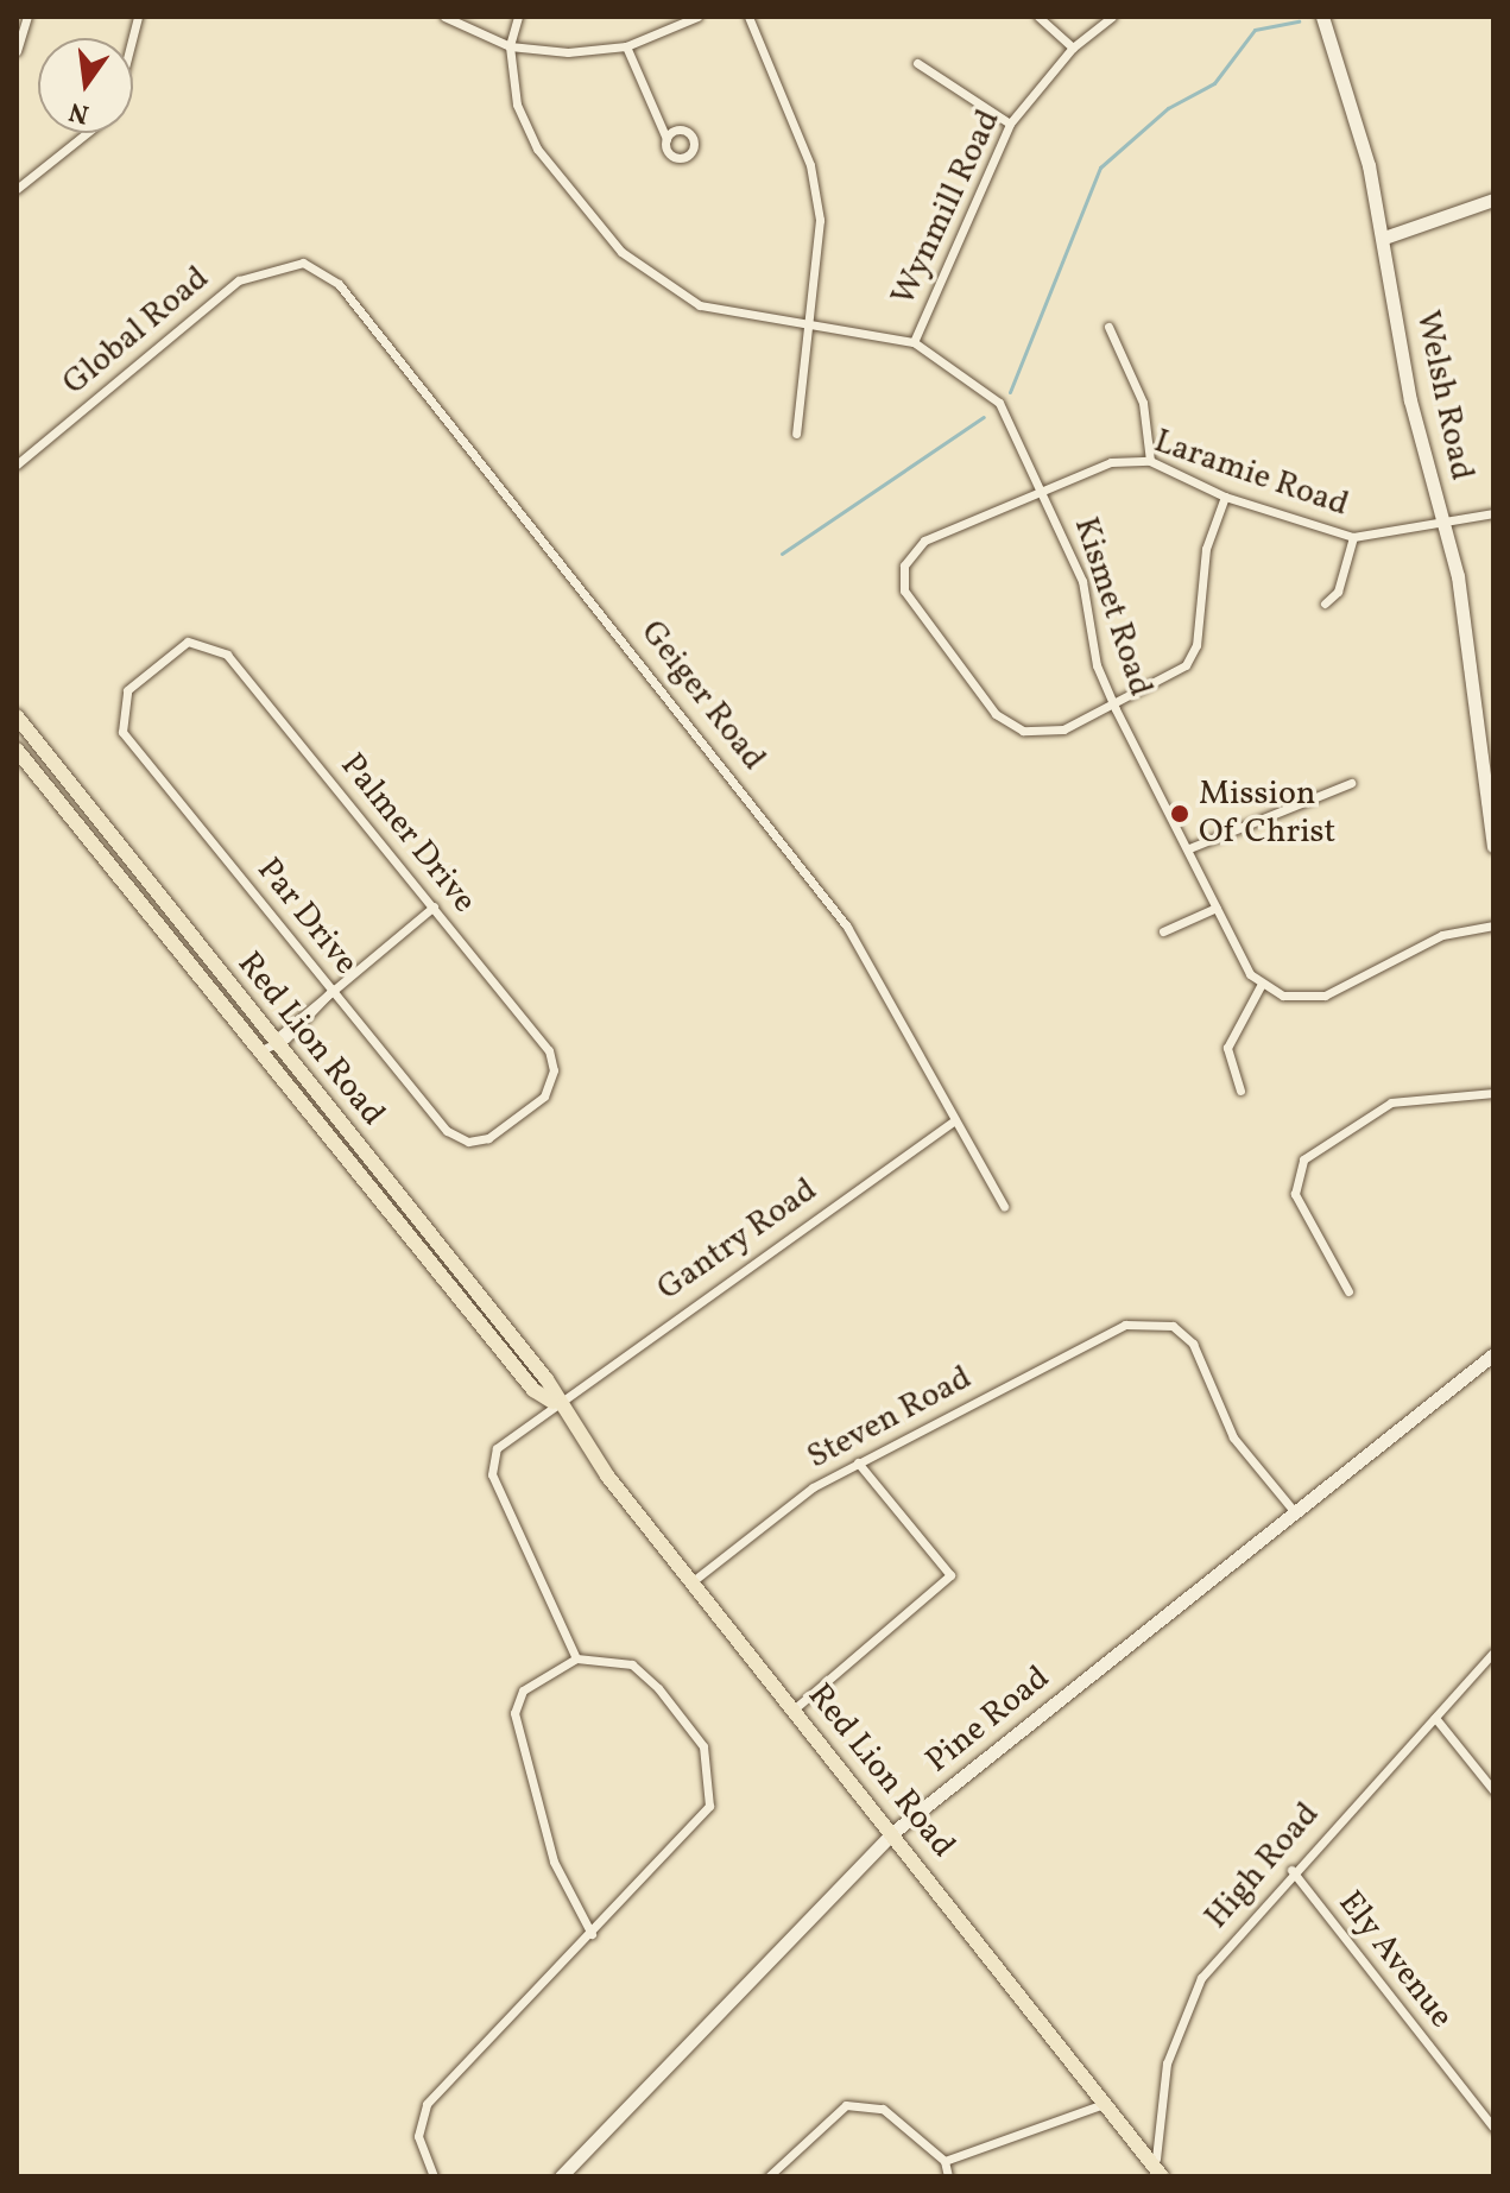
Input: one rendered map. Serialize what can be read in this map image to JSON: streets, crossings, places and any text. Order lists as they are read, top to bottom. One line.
{"streets":{"main road":["Red Lion Road"],"street":["Wynmill Road","Global Road","Welsh Road","Laramie Road","Kismet Road","Geiger Road","Palmer Drive","Par Drive","Gantry Road","Steven Road","Pine Road","High Road","Ely Avenue"]},"crossings":[["Wynmill Road","Kismet Road"],["Global Road","Geiger Road"],["Welsh Road","Laramie Road"],["Laramie Road","Kismet Road"],["Geiger Road","Gantry Road"],["Palmer Drive","Par Drive"],["Red Lion Road","Gantry Road"],["Red Lion Road","Steven Road"],["Red Lion Road","Pine Road"],["Red Lion Road","High Road"],["Steven Road","Pine Road"],["High Road","Ely Avenue"]],"places":["Mission Of Christ"],"north":"bottom"}
